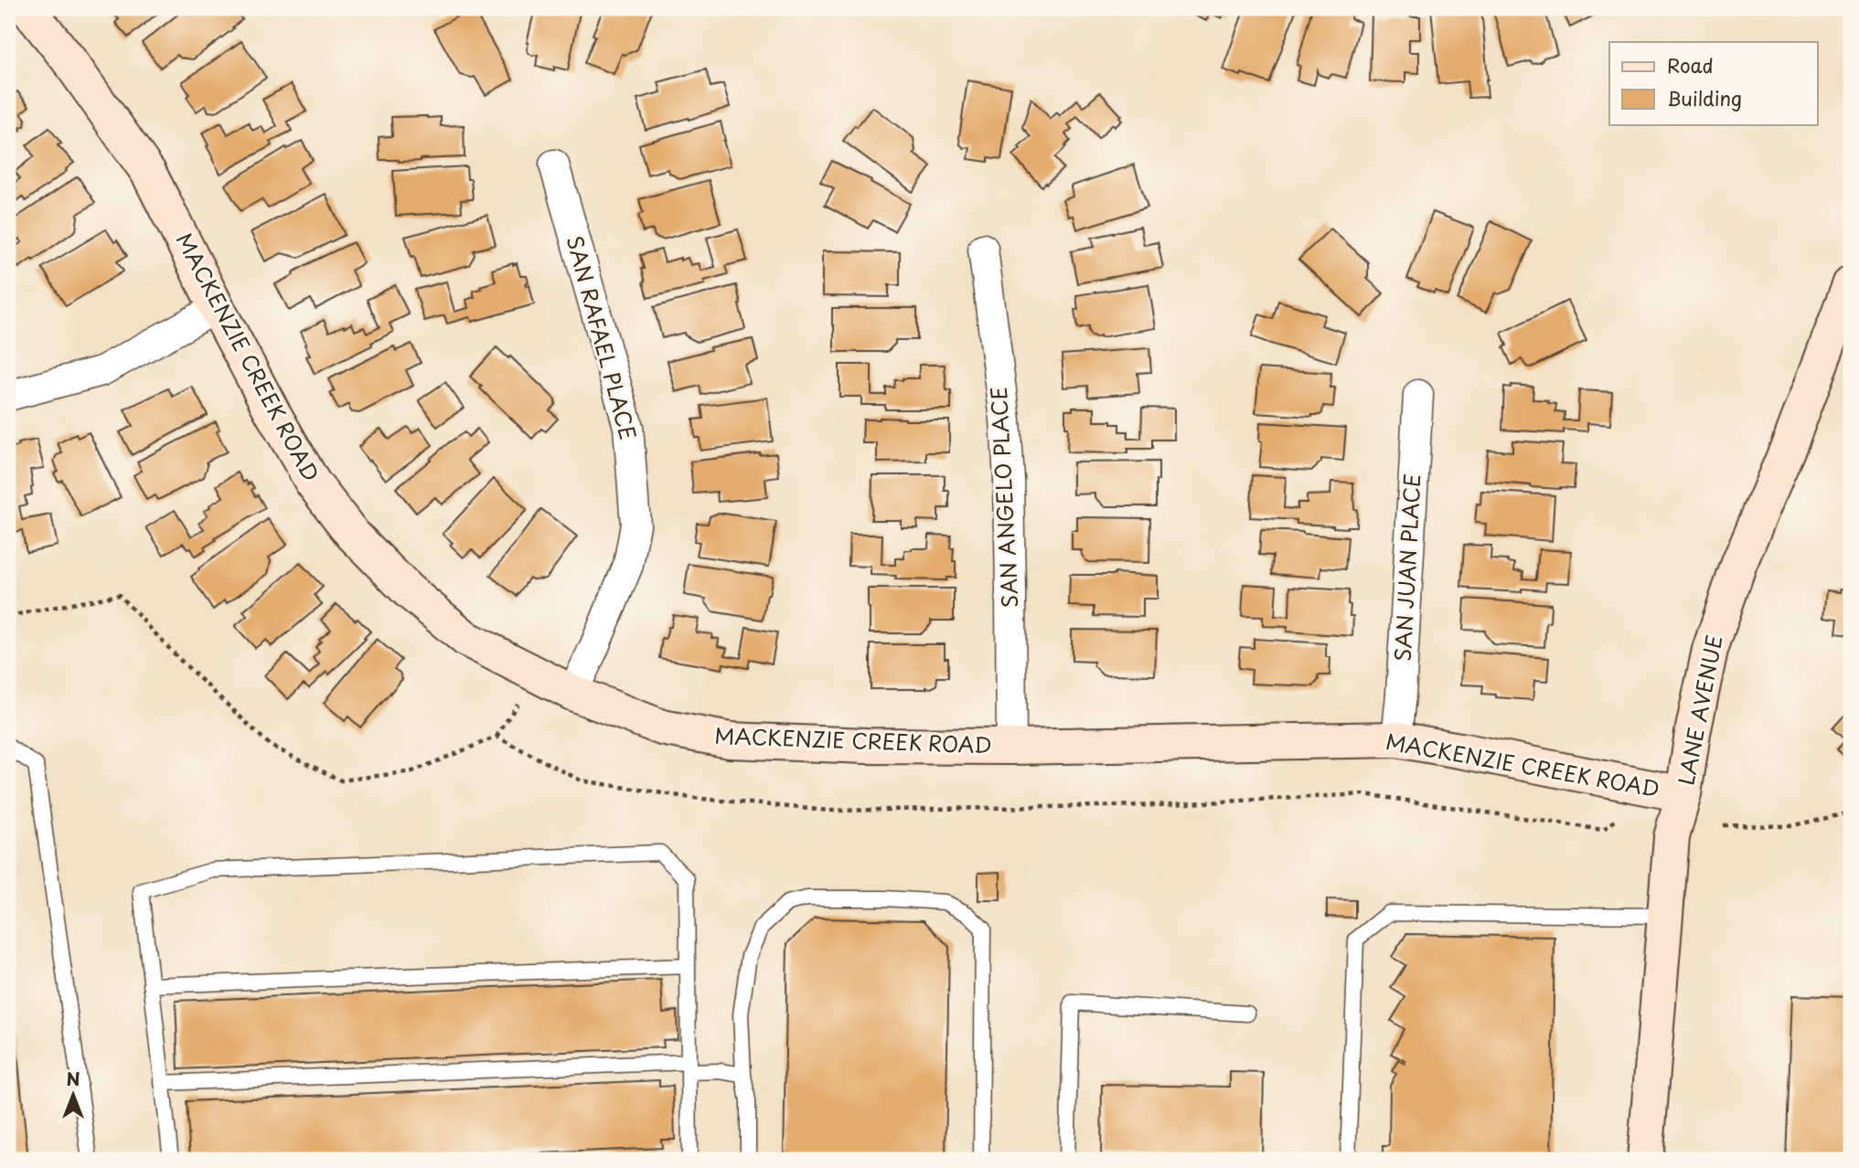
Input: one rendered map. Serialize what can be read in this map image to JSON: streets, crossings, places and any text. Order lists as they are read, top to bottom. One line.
{"streets":{"street":["SAN RAFAEL PLACE","MACKENZIE CREEK ROAD","SAN ANGELO PLACE","SAN JUAN PLACE","LANE AVENUE"]},"crossings":[["SAN RAFAEL PLACE","MACKENZIE CREEK ROAD"],["MACKENZIE CREEK ROAD","SAN ANGELO PLACE"],["MACKENZIE CREEK ROAD","SAN JUAN PLACE"],["MACKENZIE CREEK ROAD","LANE AVENUE"]],"legend":["Road","Building"],"north":"top"}
